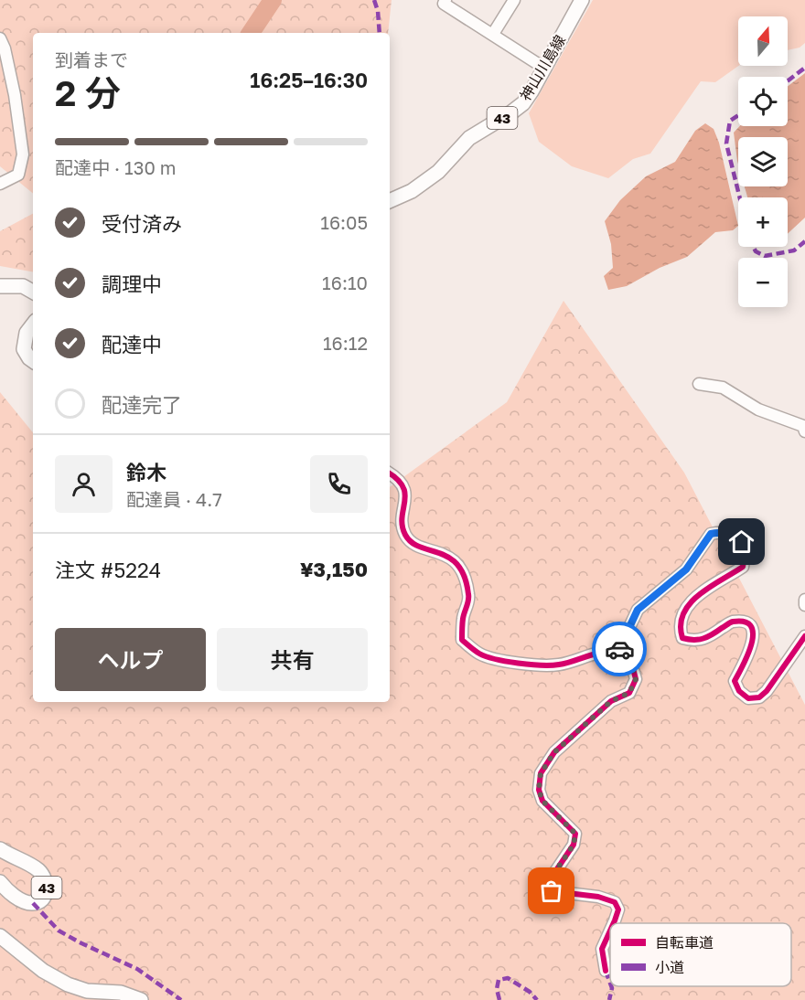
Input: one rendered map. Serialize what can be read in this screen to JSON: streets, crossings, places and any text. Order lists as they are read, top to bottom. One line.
{"streets":{"main road":["神山川島線","43"]},"legend":["自転車道","小道"],"north":"top","page":{"map_buttons":["+","−"],"heading":["2 分","到着まで","16:25–16:30"],"panel":["鈴木","配達員 · 4.7","注文 #5224","¥3,150"],"bar":"配達中 · 130 m","list":[["受付済み","16:05"],["調理中","16:10"],["配達中","16:12"],"配達完了"],"buttons":["ヘルプ","共有"]}}
